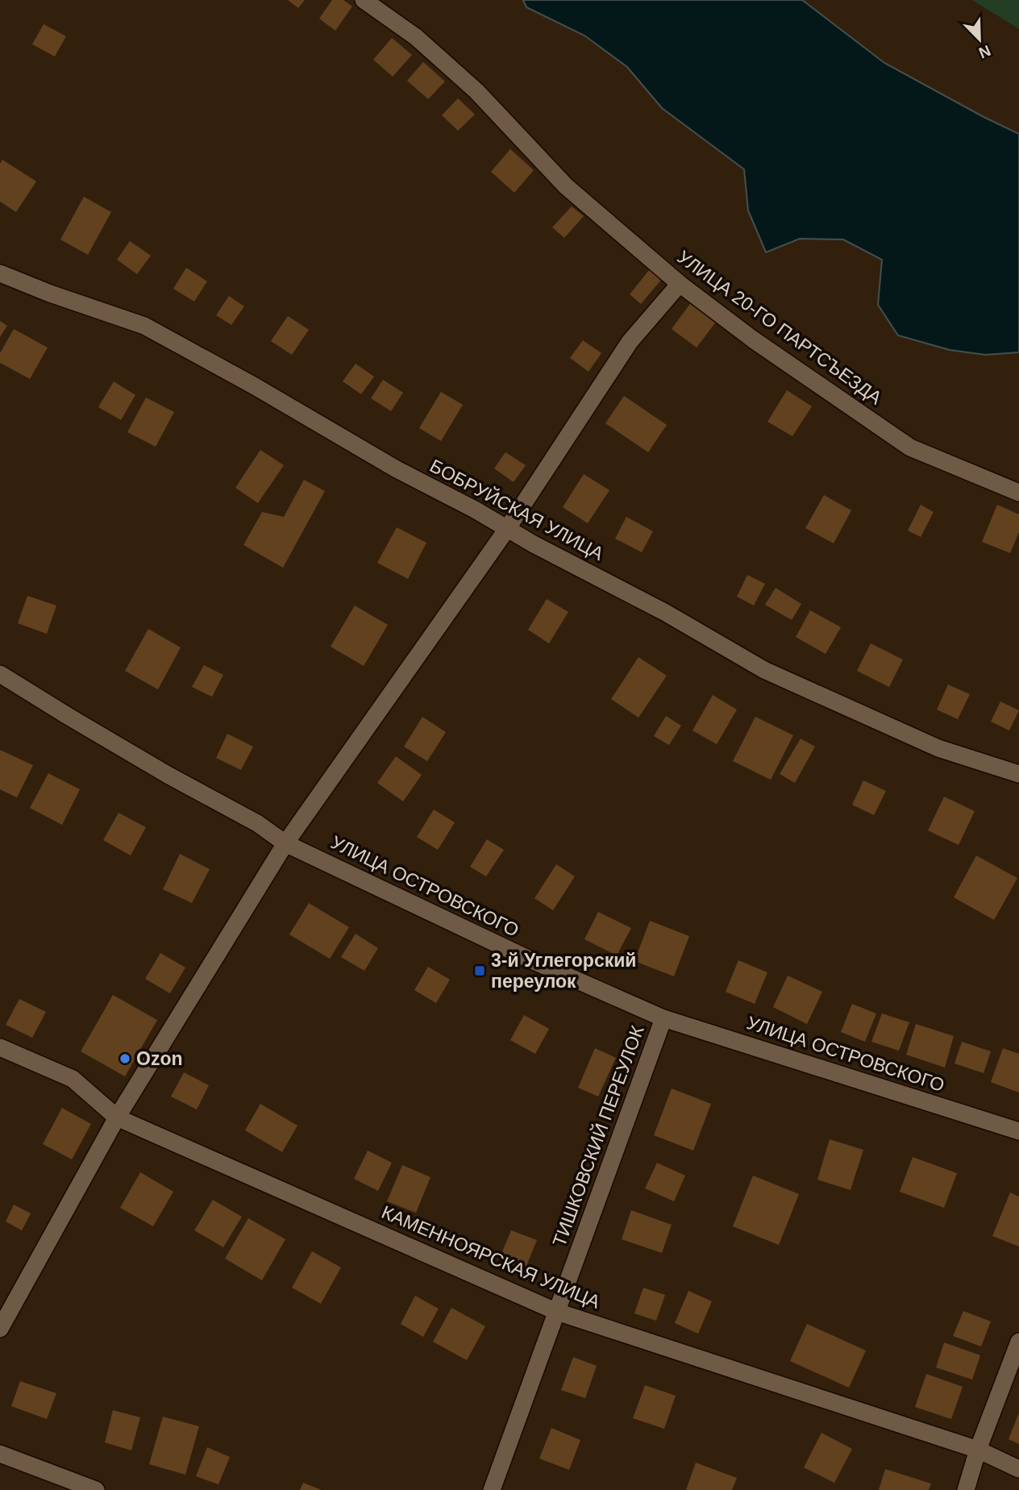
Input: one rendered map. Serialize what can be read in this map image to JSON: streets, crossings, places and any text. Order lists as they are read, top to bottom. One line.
{"streets":{"street":["УЛИЦА 20-ГО ПАРТСЪЕЗДА","БОБРУЙСКАЯ УЛИЦА","УЛИЦА ОСТРОВСКОГО","ТИШКОВСКИЙ ПЕРЕУЛОК","КАМЕННОЯРСКАЯ УЛИЦА"]},"crossings":[["УЛИЦА ОСТРОВСКОГО","ТИШКОВСКИЙ ПЕРЕУЛОК"],["ТИШКОВСКИЙ ПЕРЕУЛОК","КАМЕННОЯРСКАЯ УЛИЦА"]],"places":{"transit":["3-й Углегорский переулок"],"other":["Ozon"]},"north":"bottom right"}
